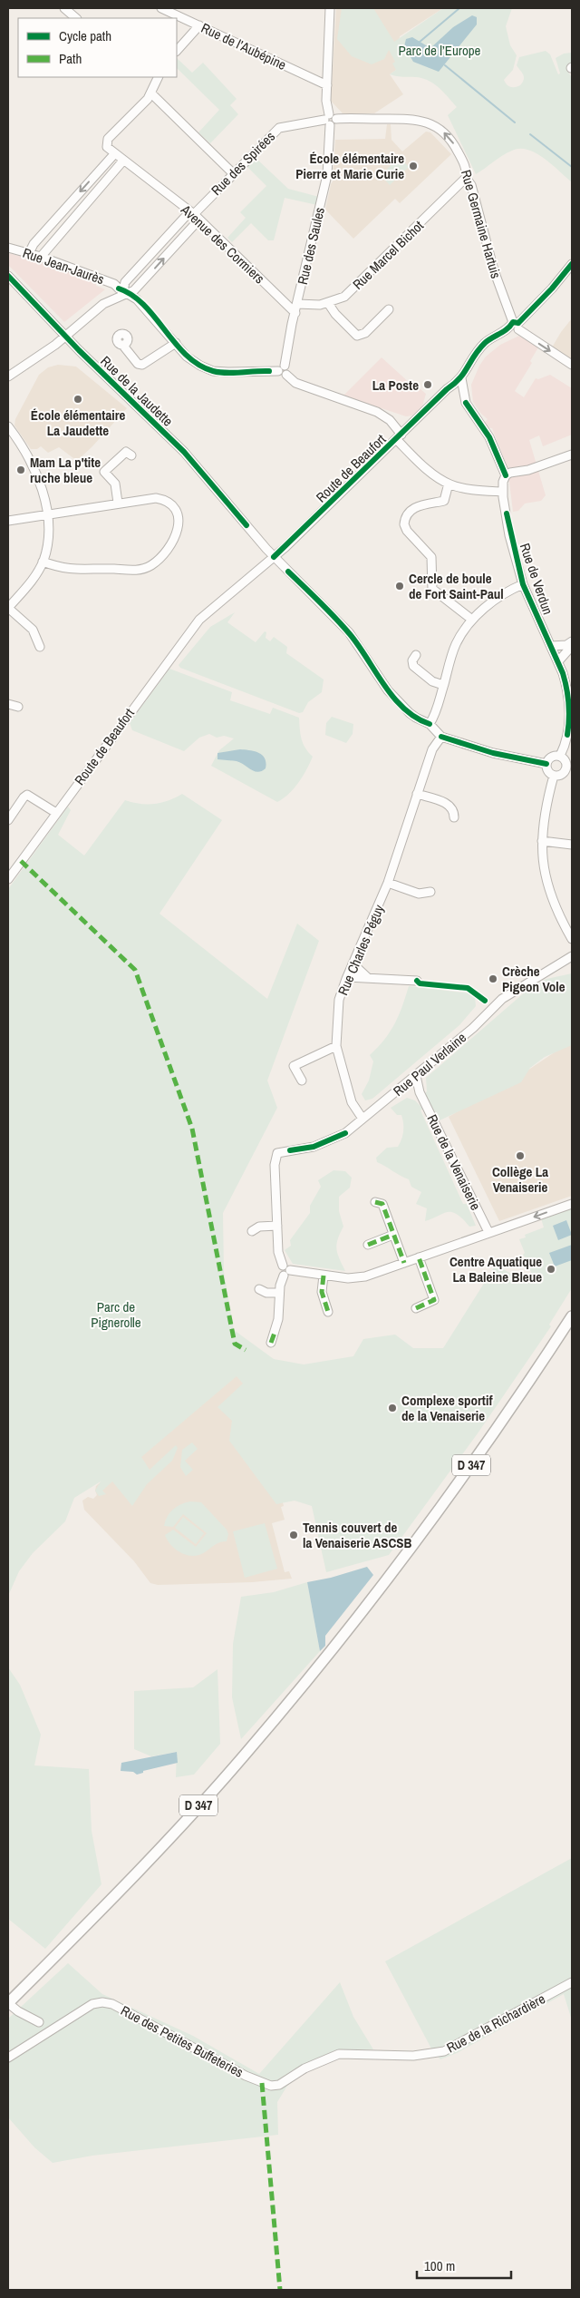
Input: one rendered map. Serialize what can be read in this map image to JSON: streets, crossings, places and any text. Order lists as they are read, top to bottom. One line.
{"streets":{"main road":["D 347"],"street":["Rue de l’Aubépine","Rue des Spirées","Rue Germaine Hartuis","Avenue des Cormiers","Rue des Saules","Rue Marcel Bichot","Rue Jean-Jaurès","Rue de la Jaudette","Route de Beaufort","Rue de Verdun","Rue Charles Péguy","Rue Paul Verlaine","Rue de la Venaiserie","Rue de la Richardière","Rue des Petites Buffeteries"]},"crossings":[["Rue de l’Aubépine","Rue des Saules"],["Rue des Spirées","Rue Germaine Hartuis"],["Rue des Spirées","Avenue des Cormiers"],["Rue des Spirées","Rue des Saules"],["Rue Germaine Hartuis","Rue des Saules"],["Rue Germaine Hartuis","Rue Marcel Bichot"],["Rue Germaine Hartuis","Route de Beaufort"],["Avenue des Cormiers","Rue des Saules"],["Rue des Saules","Rue Marcel Bichot"],["Rue des Saules","Rue Jean-Jaurès"],["Rue de la Jaudette","Route de Beaufort"],["Rue de la Jaudette","Rue Charles Péguy"],["Rue Charles Péguy","Rue Paul Verlaine"],["Rue Paul Verlaine","Rue de la Venaiserie"],["Rue de la Richardière","Rue des Petites Buffeteries"]],"one_way":["Rue Germaine Hartuis"],"parks":["Parc de l’Europe","Parc de Pignerolle"],"places":["École élémentaire Pierre et Marie Curie","La Poste","École élémentaire La Jaudette","Mam La p'tite ruche bleue","Cercle de boule de Fort Saint-Paul","Crèche Pigeon Vole","Collège La Venaiserie","Centre Aquatique La Baleine Bleue","Complexe sportif de la Venaiserie","Tennis couvert de la Venaiserie ASCSB"],"legend":["Cycle path","Path"],"scale_bar":"100 m"}
